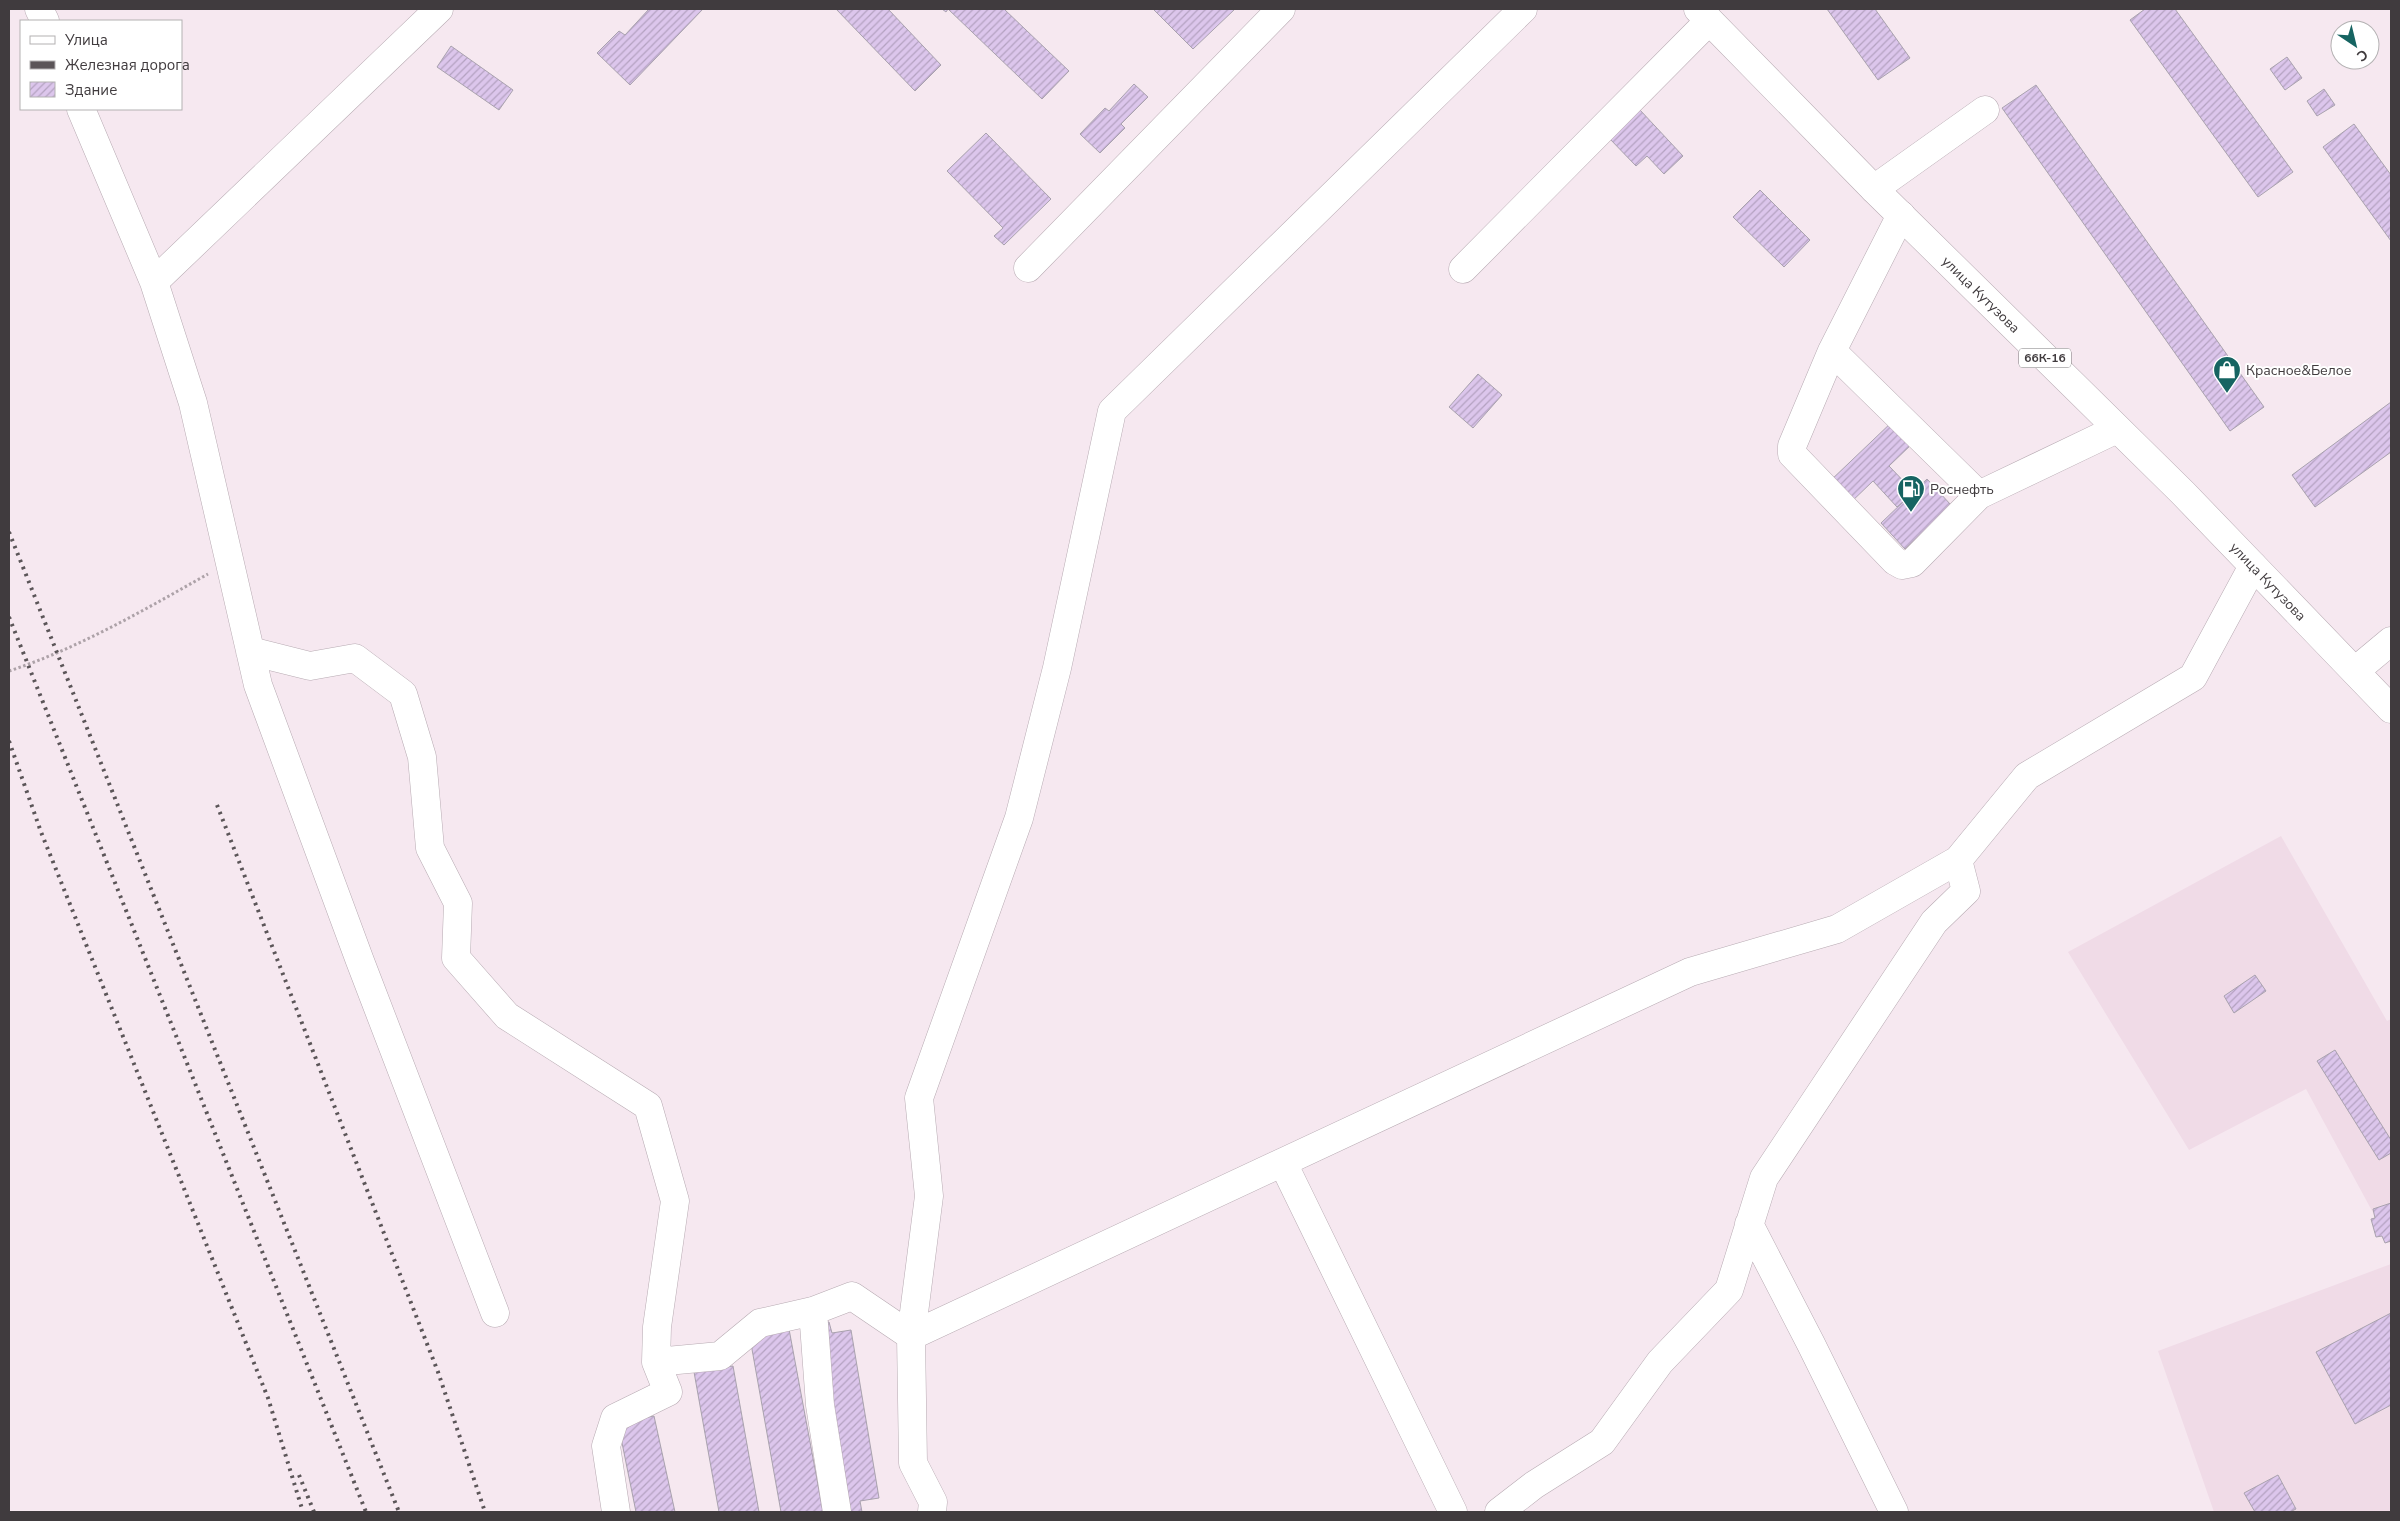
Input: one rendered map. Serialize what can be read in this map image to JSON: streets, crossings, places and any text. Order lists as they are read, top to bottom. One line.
{"streets":{"street":["улица Кутузова","66К-16"]},"places":{"shop":["Красное&Белое"],"fuel station":["Роснефть"]},"legend":["Улица","Железная дорога","Здание"],"north":"bottom right"}
